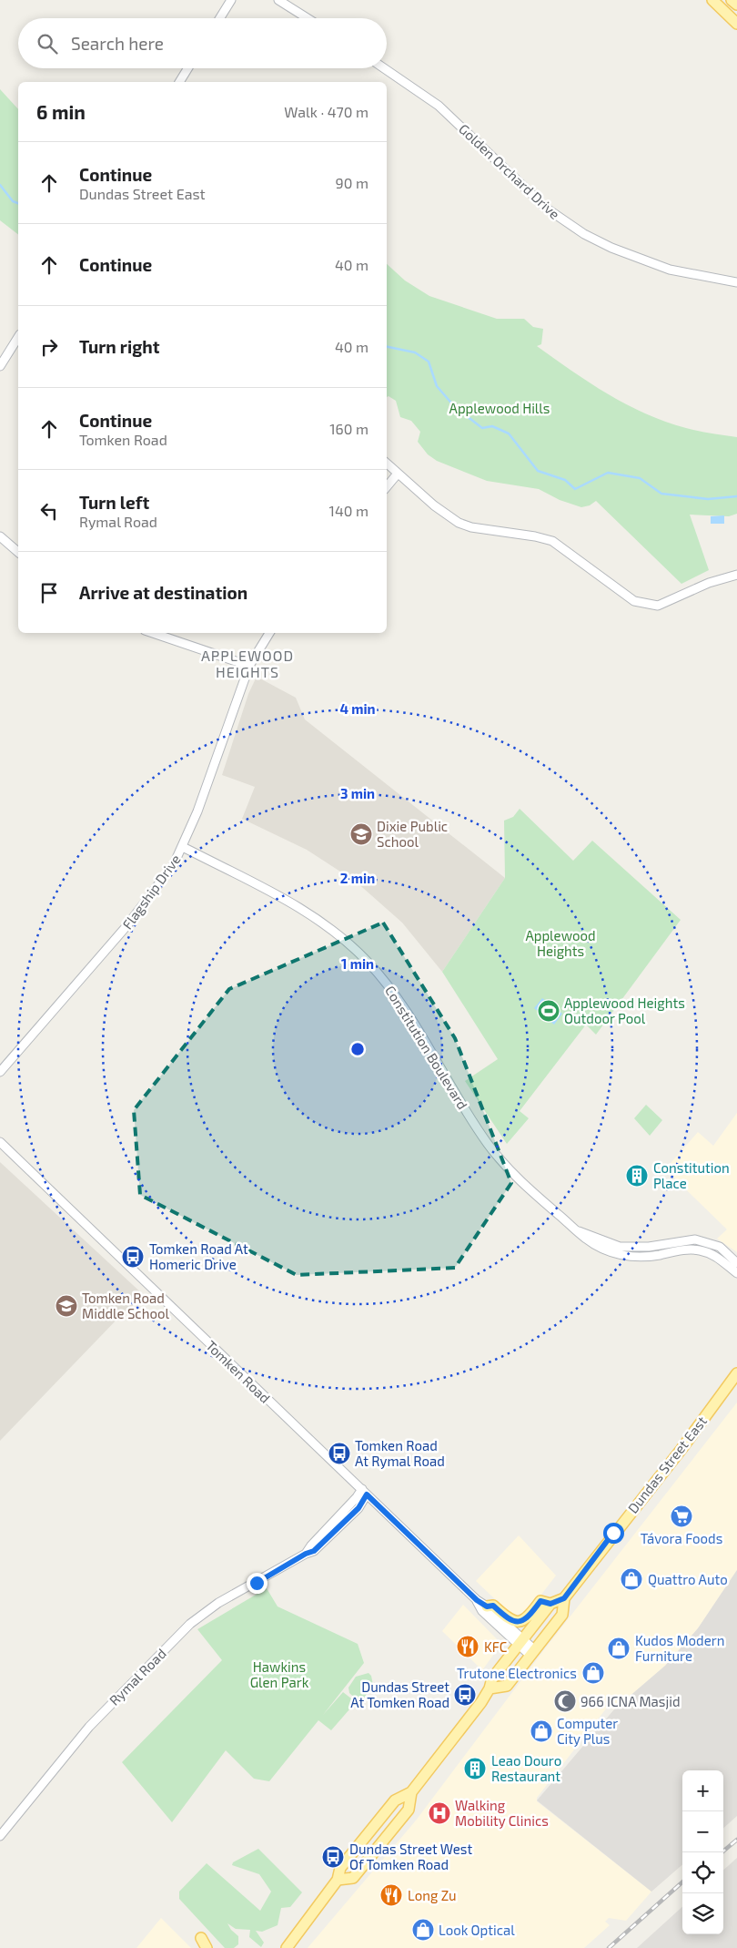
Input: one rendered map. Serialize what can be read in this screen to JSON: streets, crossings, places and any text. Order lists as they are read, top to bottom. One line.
{"streets":{"main road":["Dundas Street East"],"street":["Golden Orchard Drive","Flagship Drive","Constitution Boulevard","Tomken Road","Rymal Road"]},"crossings":[["Flagship Drive","Constitution Boulevard"],["Tomken Road","Dundas Street East"],["Tomken Road","Rymal Road"]],"districts":["APPLEWOOD HEIGHTS"],"parks":["Applewood Hills","Applewood Heights","Hawkins Glen Park"],"places":{"school or university":["Dixie Public School","Tomken Road Middle School"],"sports":["Applewood Heights Outdoor Pool"],"building":["Constitution Place","Leao Douro Restaurant"],"bus stop":["Tomken Road At Homeric Drive","Tomken Road At Rymal Road","Dundas Street At Tomken Road","Dundas Street West Of Tomken Road"],"supermarket":["Távora Foods"],"shop":["Quattro Auto","Kudos Modern Furniture","Trutone Electronics","Computer City Plus","Look Optical"],"restaurant":["KFC","Long Zu"],"mosque":["966 ICNA Masjid"],"hospital":["Walking Mobility Clinics"]},"page":{"search":"Search here","heading":["6 min","Walk · 470 m"],"list":[["Continue","Dundas Street East","90 m"],["Continue","40 m"],["Turn right","40 m"],["Continue","Tomken Road","160 m"],["Turn left","Rymal Road","140 m"],"Arrive at destination"],"map_buttons":["+","−"]},"rings":["4 min","3 min","2 min","1 min"]}
